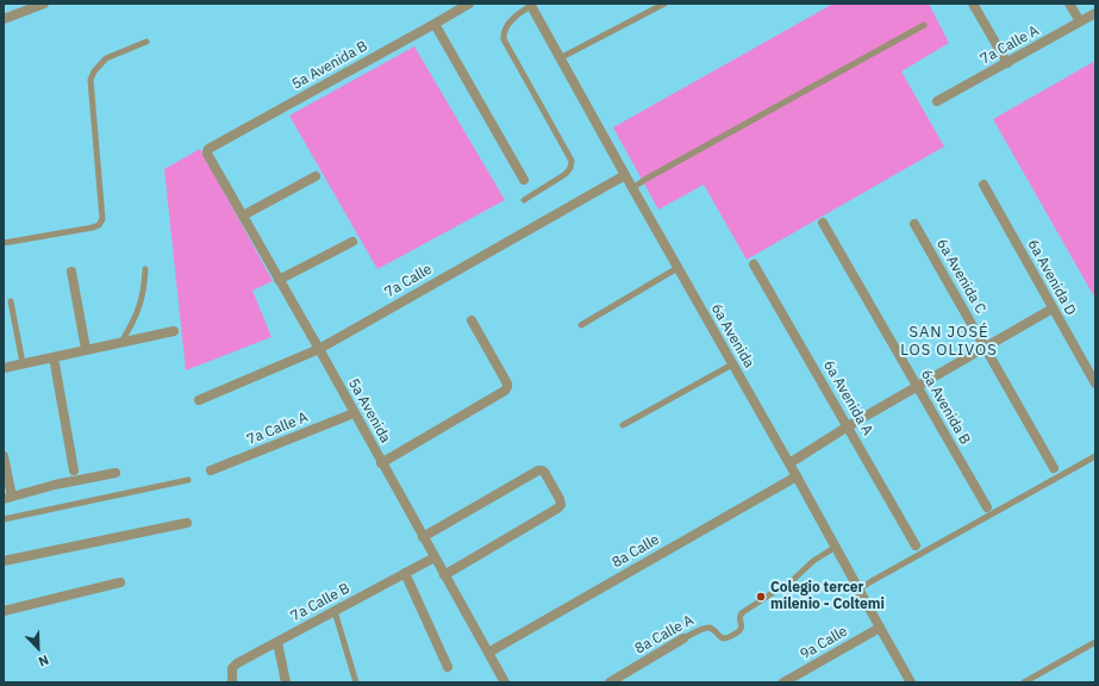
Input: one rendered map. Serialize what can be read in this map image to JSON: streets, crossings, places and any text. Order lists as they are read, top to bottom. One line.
{"streets":{"street":["7a Calle A","5a Avenida B","6a Avenida C","6a Avenida D","7a Calle","6a Avenida","6a Avenida A","6a Avenida B","5a Avenida","8a Calle","7a Calle B","8a Calle A","9a Calle"]},"crossings":[["7a Calle A","5a Avenida"],["5a Avenida B","5a Avenida"],["7a Calle","6a Avenida"],["7a Calle","5a Avenida"],["6a Avenida","8a Calle"],["6a Avenida","8a Calle A"],["6a Avenida","9a Calle"],["5a Avenida","8a Calle"],["5a Avenida","7a Calle B"]],"districts":["SAN JOSÉ LOS OLIVOS"],"places":["Colegio tercer milenio - Coltemi"],"north":"bottom right"}
